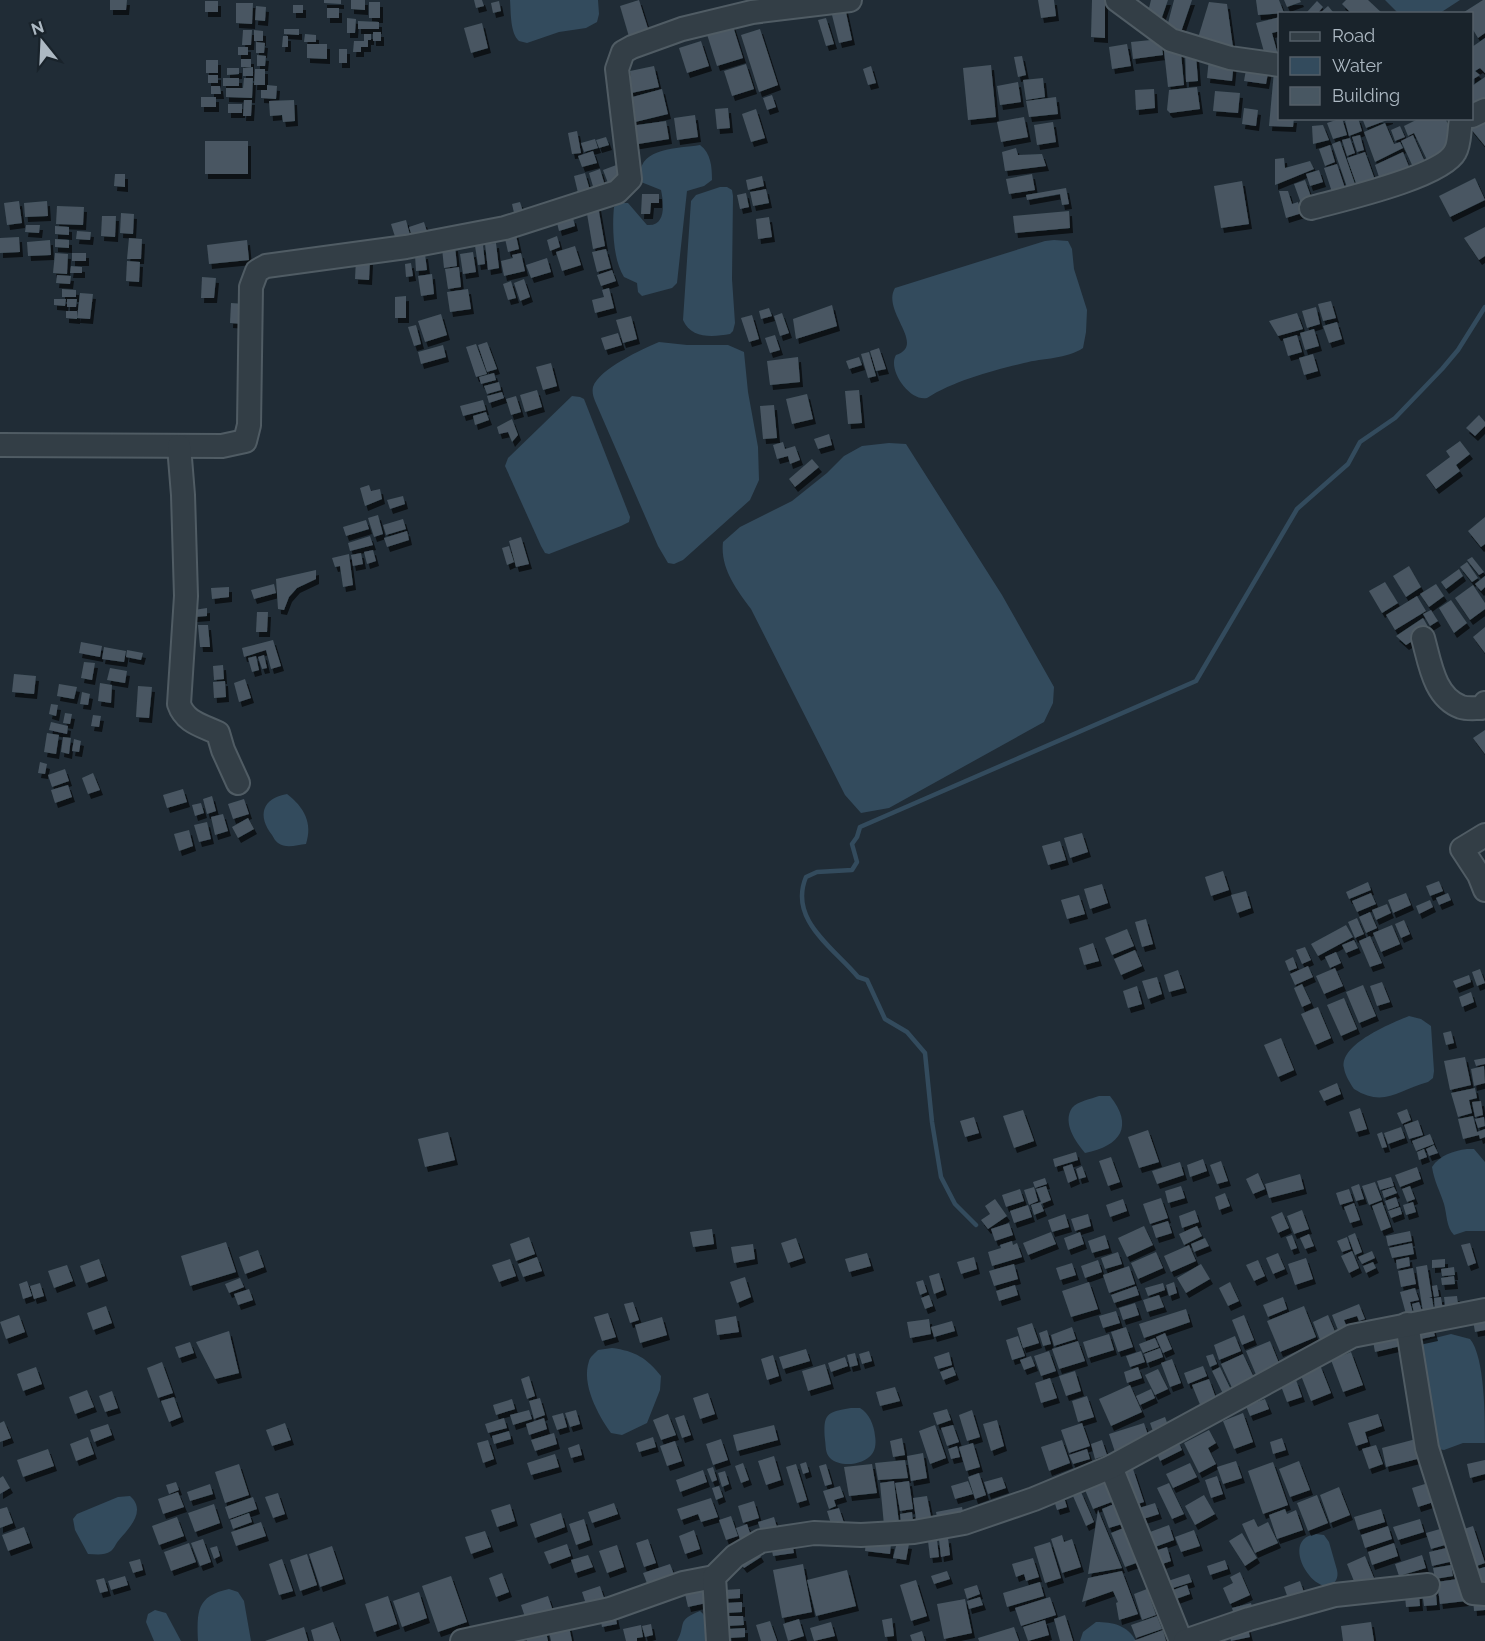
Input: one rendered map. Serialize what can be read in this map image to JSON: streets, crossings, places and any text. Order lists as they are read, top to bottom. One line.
{"legend":["Road","Water","Building"],"north":"top"}
